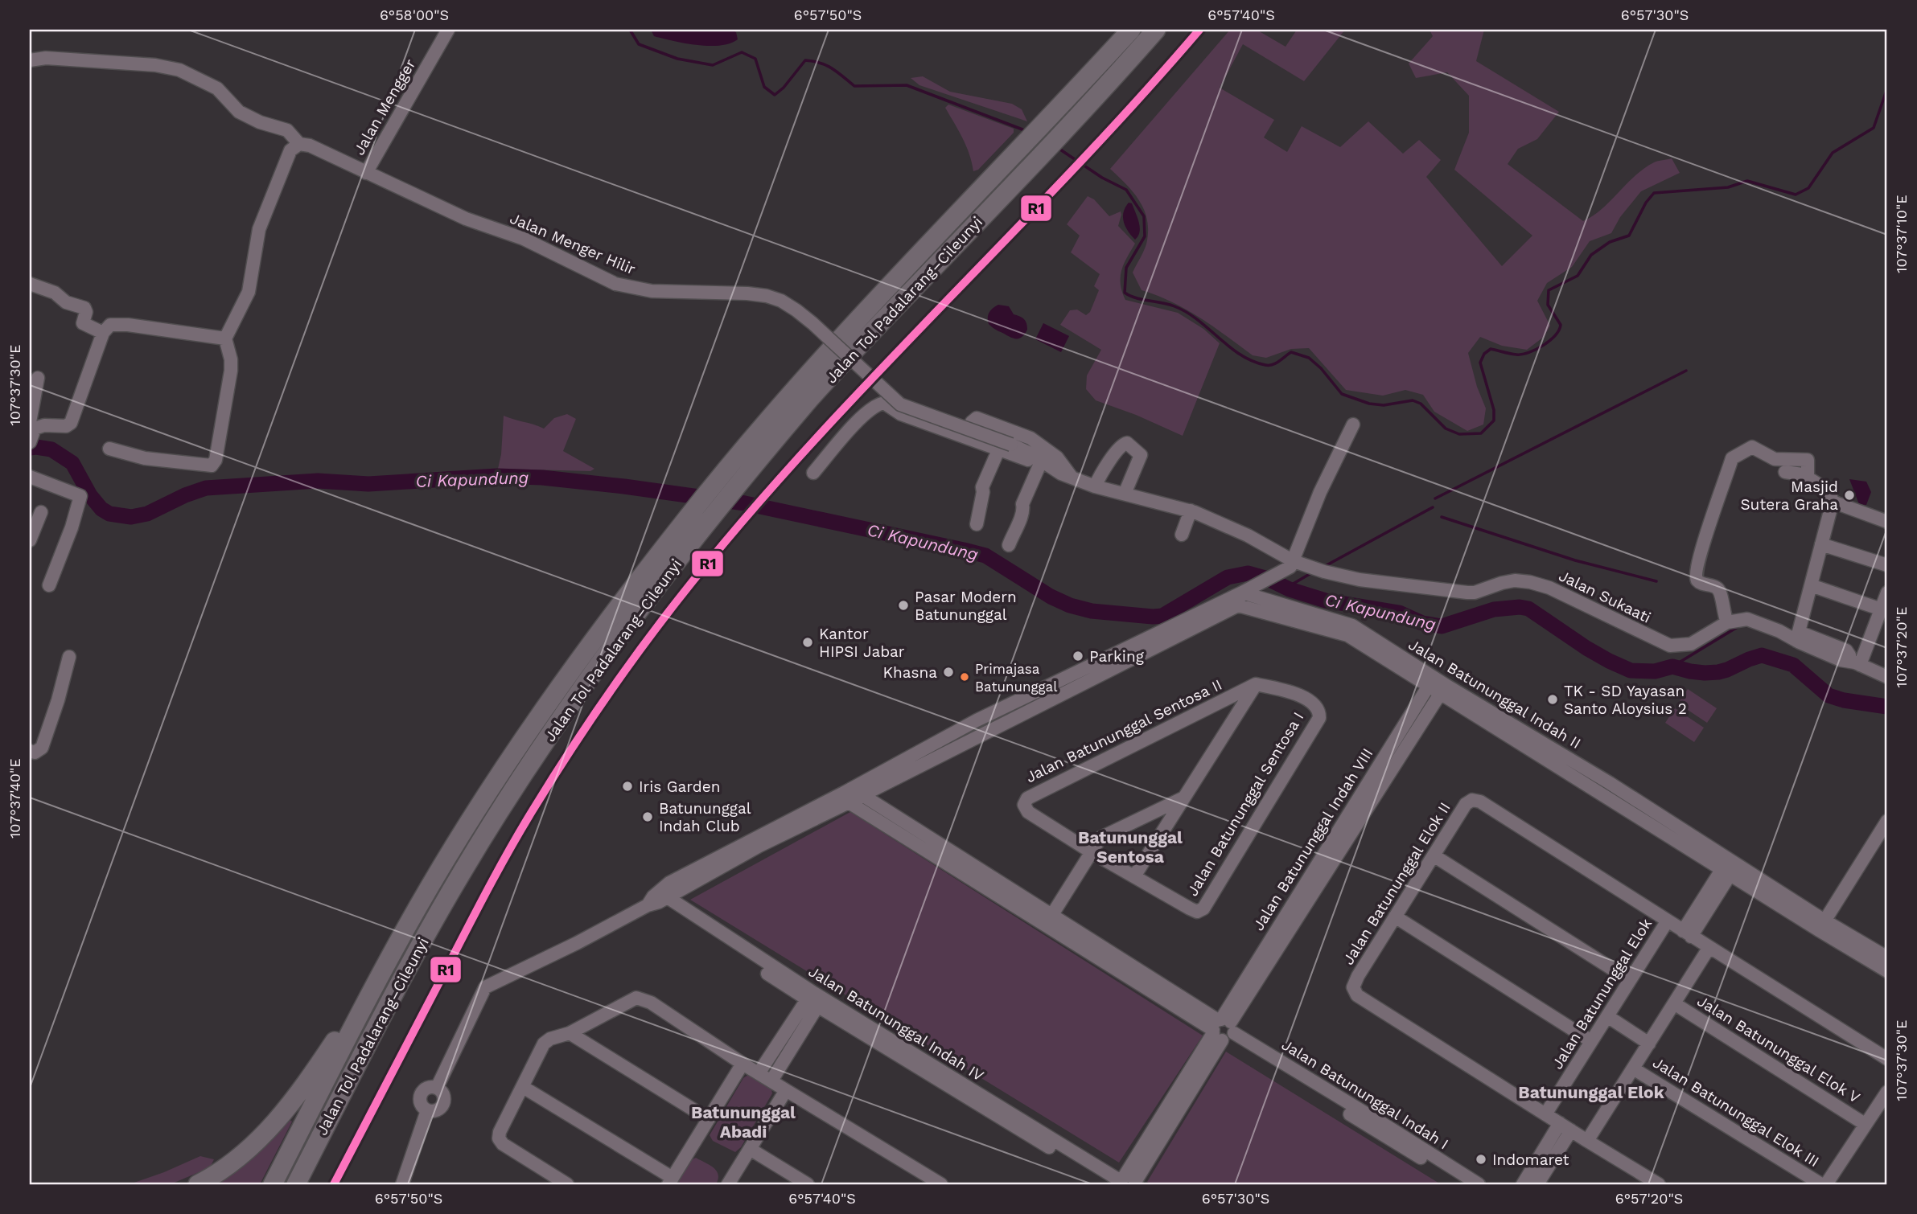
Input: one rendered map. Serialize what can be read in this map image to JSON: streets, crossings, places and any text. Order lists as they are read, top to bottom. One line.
{"streets":{"highway":["Jalan Tol Padalarang–Cileunyi"],"street":["Jalan Mengger","Jalan Menger Hilir","Jalan Sukaati","Jalan Batununggal Indah II","Jalan Batununggal Sentosa II","Jalan Batununggal Sentosa I","Jalan Batununggal Indah VIII","Jalan Batununggal Elok II","Jalan Batununggal Elok","Jalan Batununggal Indah IV","Jalan Batununggal Elok V","Jalan Batununggal Indah I","Jalan Batununggal Elok III"]},"crossings":[["Jalan Mengger","Jalan Menger Hilir"],["Jalan Menger Hilir","Jalan Sukaati"],["Jalan Batununggal Indah II","Jalan Batununggal Indah VIII"],["Jalan Batununggal Sentosa II","Jalan Batununggal Sentosa I"],["Jalan Batununggal Indah VIII","Jalan Batununggal Indah IV"],["Jalan Batununggal Indah VIII","Jalan Batununggal Indah I"],["Jalan Batununggal Elok II","Jalan Batununggal Elok"]],"districts":["Batununggal Sentosa","Batununggal Elok","Batununggal Abadi"],"water":["Ci Kapundung"],"places":["Masjid Sutera Graha","Pasar Modern Batununggal","Kantor HIPSI Jabar","Parking","Khasna","Primajasa Batununggal","TK - SD Yayasan Santo Aloysius 2","Iris Garden","Batununggal Indah Club","Indomaret"],"lines":["transit line R1"],"coordinates":["6°58'00\"S","6°57'50\"S","6°57'40\"S","6°57'30\"S","107°37'10\"E","107°37'30\"E","107°37'20\"E","107°37'40\"E","6°57'20\"S"]}
